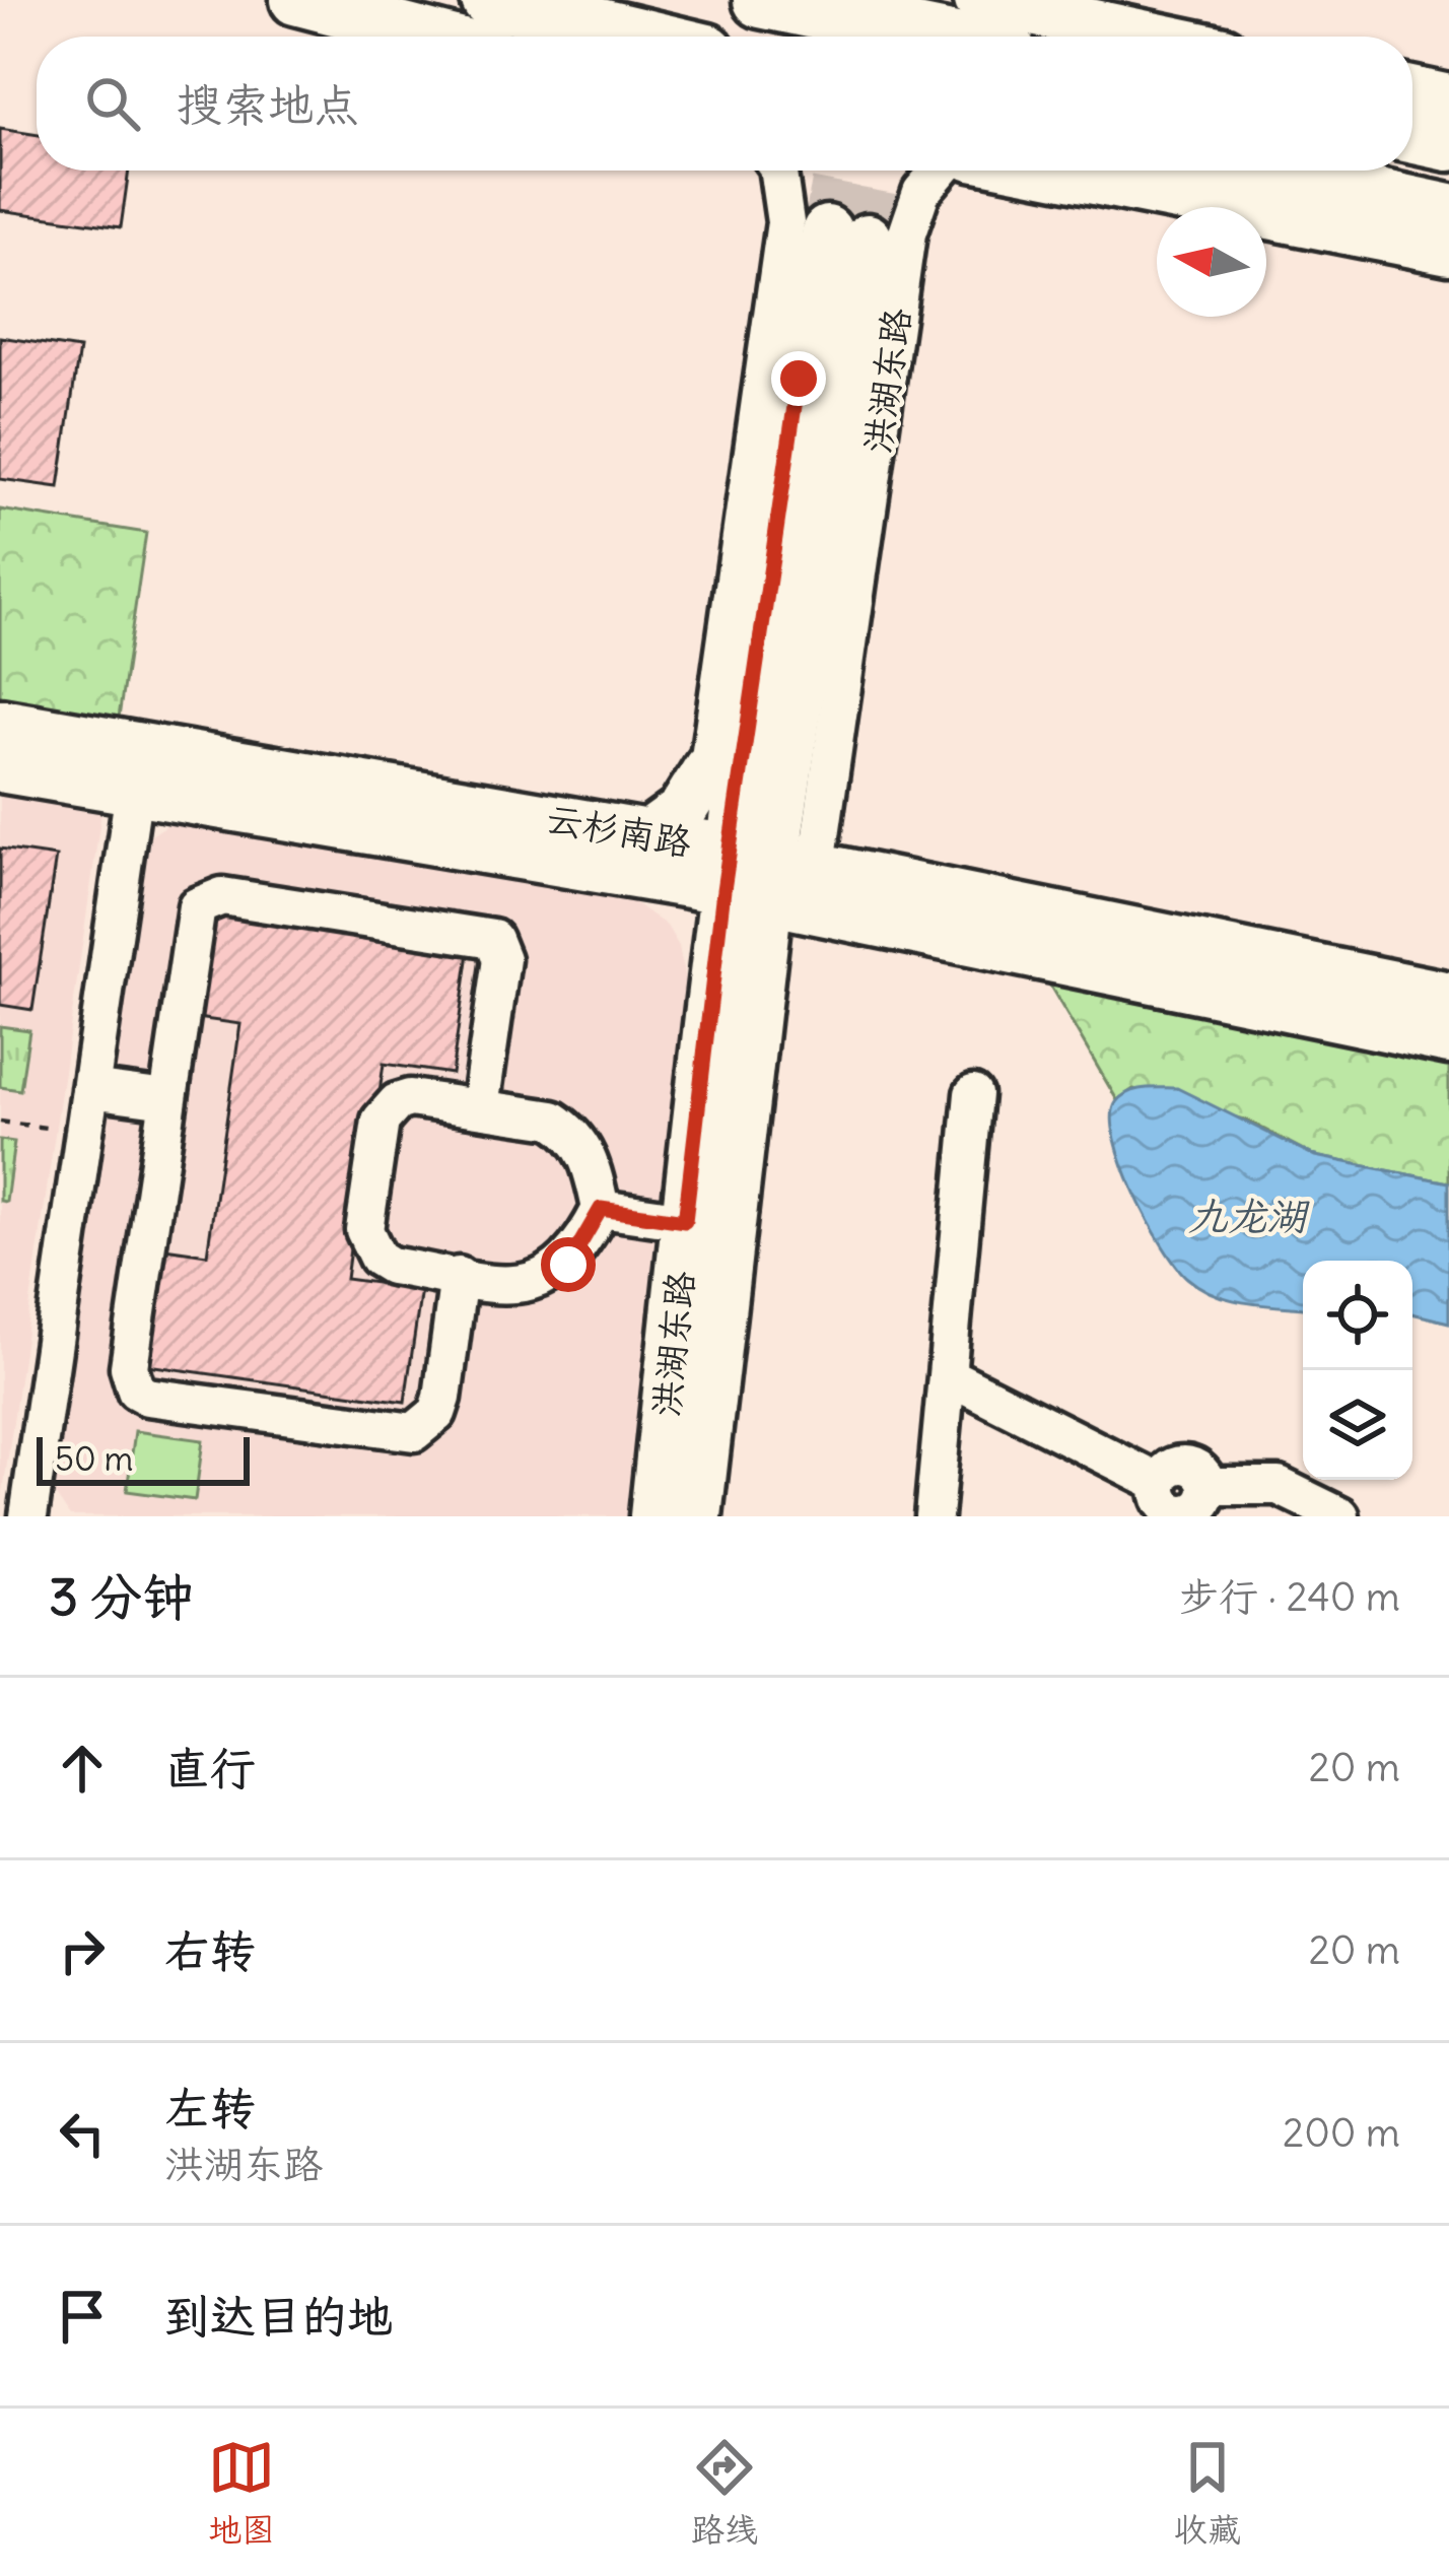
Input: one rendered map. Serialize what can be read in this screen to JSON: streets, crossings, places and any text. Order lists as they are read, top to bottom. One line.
{"streets":{"main road":["洪湖东路","云杉南路"]},"crossings":[["洪湖东路","云杉南路"]],"water":["九龙湖"],"scale_bar":"50 m","north":"left","page":{"search":"搜索地点","scale":"50 m","heading":["3 分钟","步行 · 240 m"],"list":[["直行","20 m"],["右转","20 m"],["左转","洪湖东路","200 m"],"到达目的地"],"nav":["地图","路线","收藏"]}}
